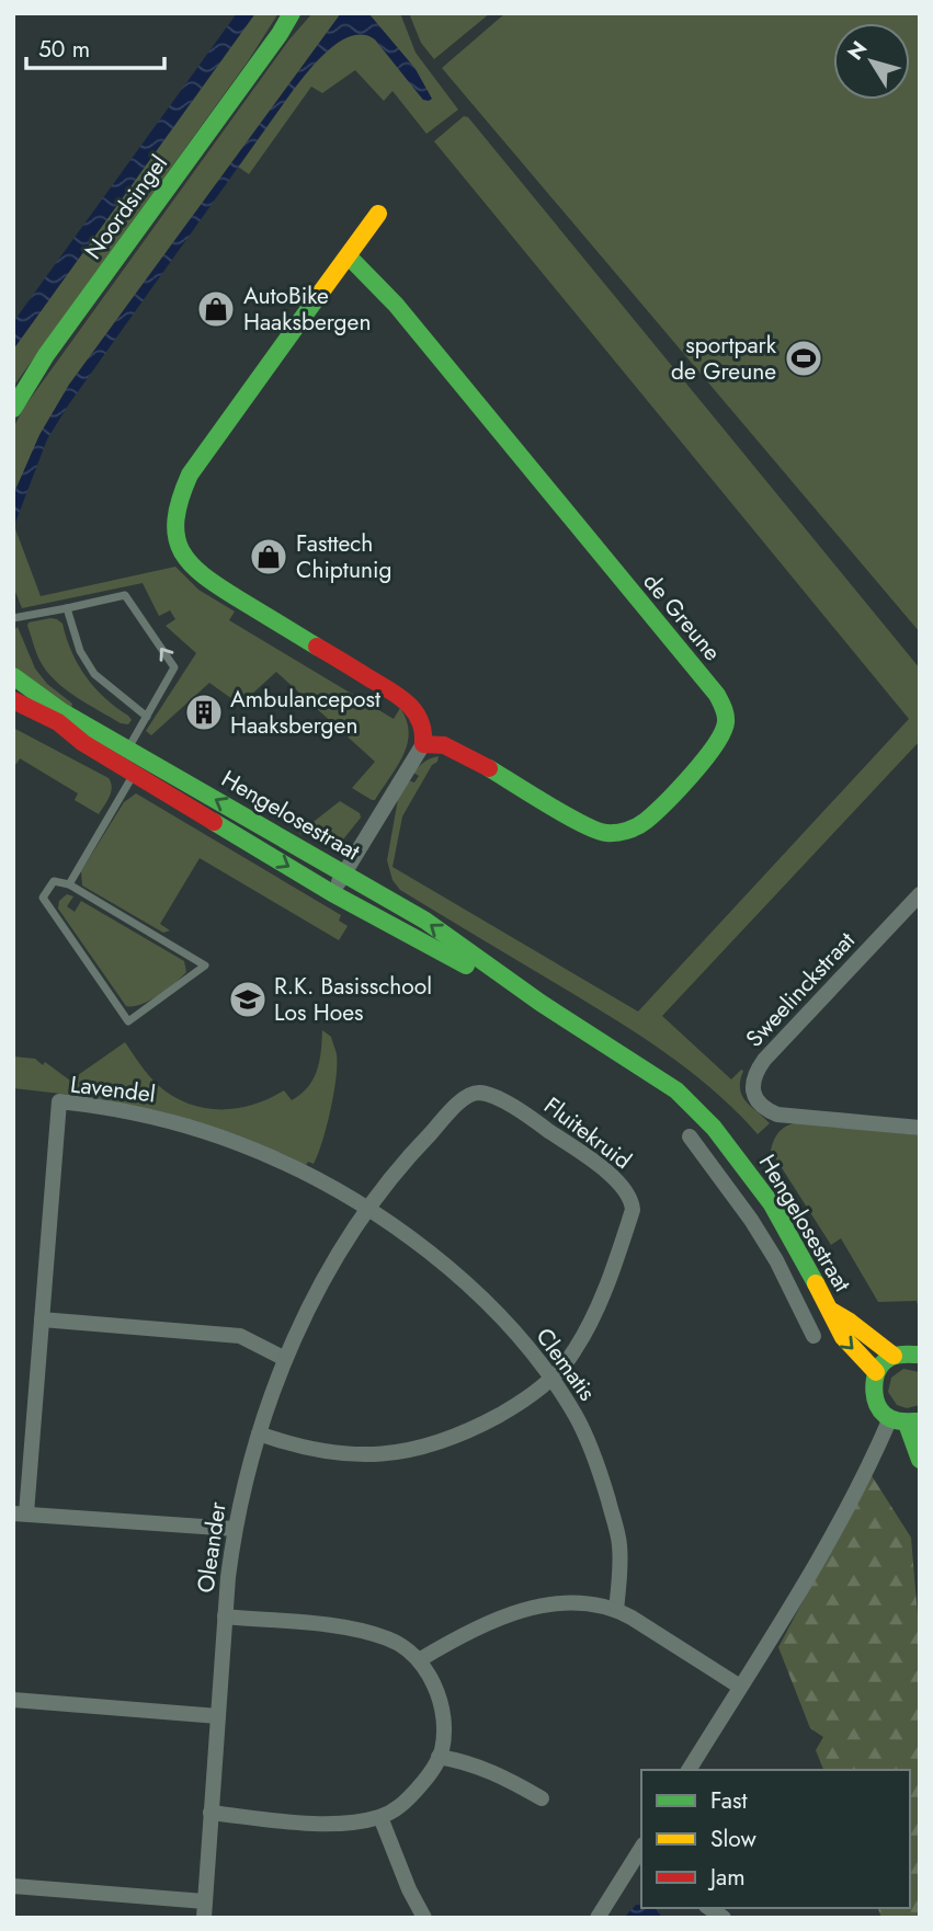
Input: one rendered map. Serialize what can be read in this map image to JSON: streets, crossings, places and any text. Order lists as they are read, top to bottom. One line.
{"streets":{"main road":["Noordsingel","de Greune","Hengelosestraat"],"street":["Sweelinckstraat","Lavendel","Fluitekruid","Clematis","Oleander"]},"crossings":[["Lavendel","Fluitekruid"],["Lavendel","Clematis"],["Lavendel","Oleander"],["Fluitekruid","Clematis"],["Fluitekruid","Oleander"],["Clematis","Oleander"]],"places":{"shop":["AutoBike Haaksbergen","Fasttech Chiptunig"],"sports":["sportpark de Greune"],"building":["Ambulancepost Haaksbergen"],"school or university":["R.K. Basisschool Los Hoes"]},"legend":["Fast","Slow","Jam"],"scale_bar":"50 m","north":"top left"}
